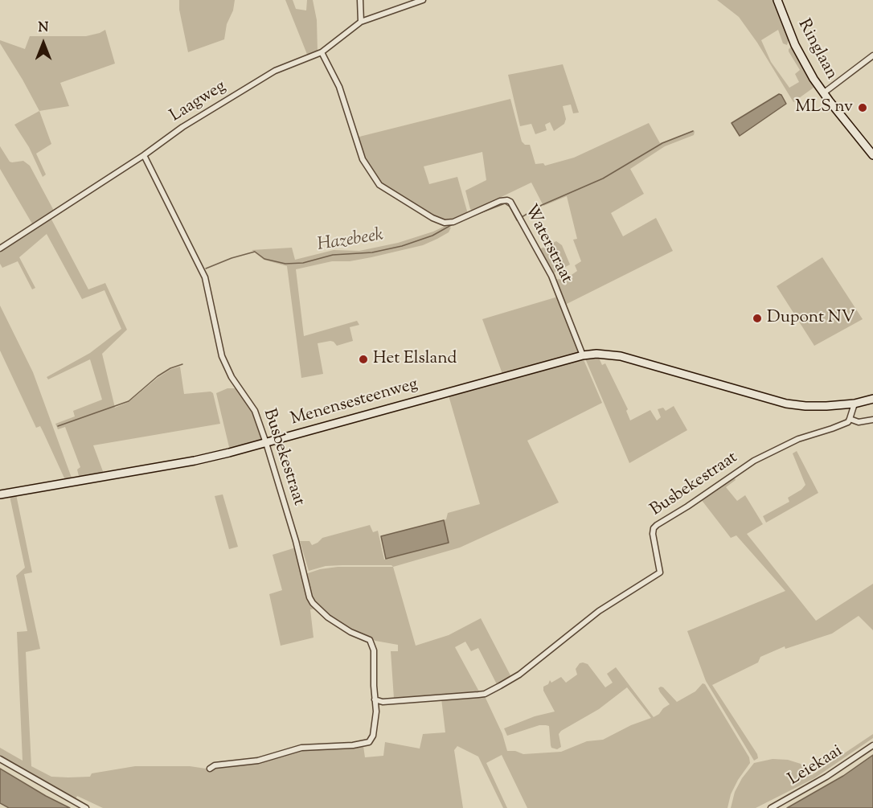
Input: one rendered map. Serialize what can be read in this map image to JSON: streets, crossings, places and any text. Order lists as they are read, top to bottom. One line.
{"streets":{"street":["Ringlaan","Laagweg","Waterstraat","Menensesteenweg","Busbekestraat","Leiekaai"]},"crossings":[["Laagweg","Waterstraat"],["Laagweg","Busbekestraat"],["Waterstraat","Menensesteenweg"],["Menensesteenweg","Busbekestraat"]],"water":["Hazebeek"],"places":["MLS nv","Dupont NV","Het Elsland"],"north":"top"}
